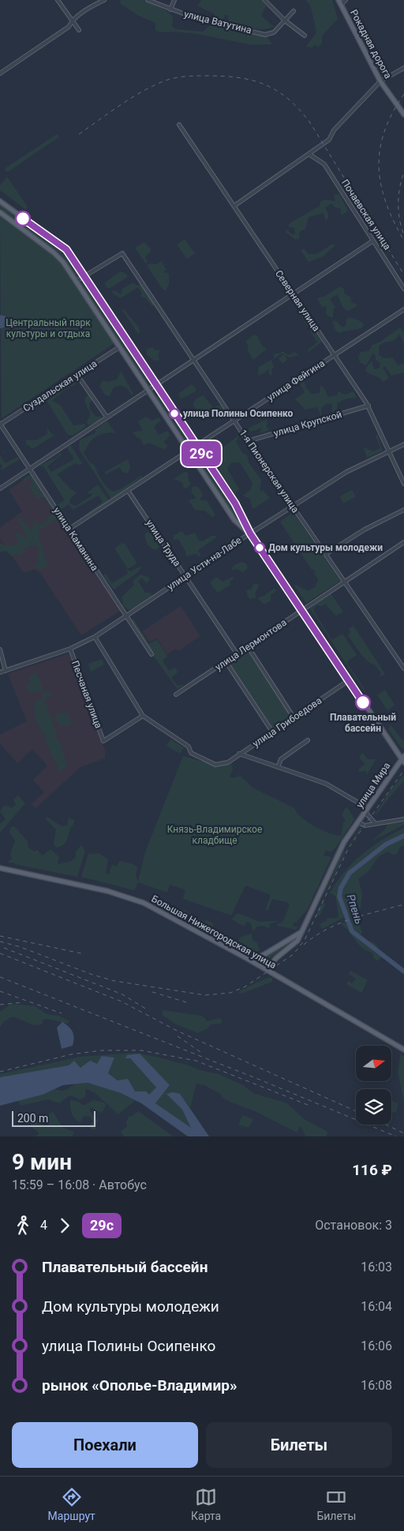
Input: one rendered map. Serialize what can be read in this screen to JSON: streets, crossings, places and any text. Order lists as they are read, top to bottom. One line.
{"streets":{"main road":["Рокадная дорога","улица Мира","Большая Нижегородская улица"],"street":["улица Ватутина","Почаевская улица","Северная улица","улица Фейгина","Суздальская улица","улица Крупской","1-я Пионерская улица","улица Каманина","улица Труда","улица Усти-на-Лабе","улица Лермонтова","Песчаная улица","улица Грибоедова"]},"crossings":[["Северная улица","улица Фейгина"],["Северная улица","улица Крупской"],["Северная улица","улица Усти-на-Лабе"],["улица Фейгина","1-я Пионерская улица"],["улица Фейгина","улица Каманина"],["улица Фейгина","улица Труда"],["улица Фейгина","улица Мира"],["Суздальская улица","улица Каманина"],["Суздальская улица","улица Мира"],["улица Крупской","1-я Пионерская улица"],["1-я Пионерская улица","улица Усти-на-Лабе"],["1-я Пионерская улица","улица Лермонтова"],["1-я Пионерская улица","улица Мира"],["улица Каманина","улица Усти-на-Лабе"],["улица Труда","улица Усти-на-Лабе"],["улица Труда","улица Лермонтова"],["улица Усти-на-Лабе","Песчаная улица"],["улица Усти-на-Лабе","улица Мира"],["улица Лермонтова","улица Мира"],["Песчаная улица","улица Грибоедова"],["улица Грибоедова","улица Мира"],["улица Мира","Большая Нижегородская улица"]],"water":["Рпень"],"parks":["Центральный парк культуры и отдыха","Князь-Владимирское кладбище"],"places":["улица Полины Осипенко","Дом культуры молодежи","Плавательный бассейн"],"lines":["bus line 29с"],"scale_bar":"200 m","north":"right","page":{"on_map":"29с","scale":"200 m","heading":["9 мин","15:59 – 16:08 · Автобус","116 ₽"],"legs":["4","29с","Остановок: 3"],"list":[{"name":"Плавательный бассейн","value":"16:03"},{"name":"Дом культуры молодежи","value":"16:04"},{"name":"улица Полины Осипенко","value":"16:06"},{"name":"рынок «Ополье-Владимир»","value":"16:08"}],"buttons":["Поехали","Билеты"],"tabs":["Маршрут","Карта","Билеты"]}}
